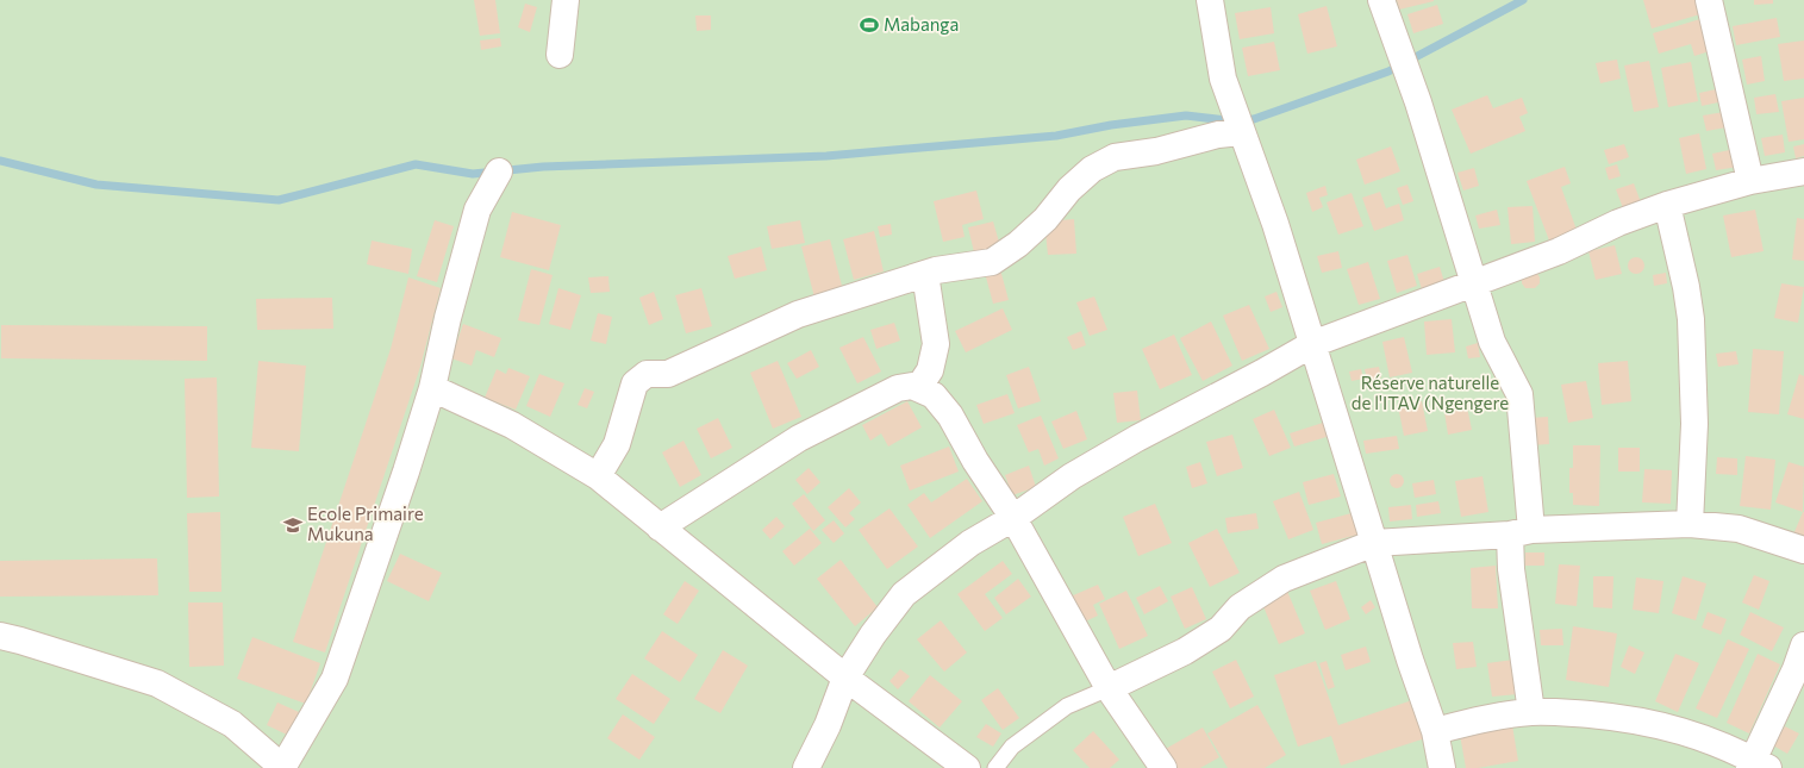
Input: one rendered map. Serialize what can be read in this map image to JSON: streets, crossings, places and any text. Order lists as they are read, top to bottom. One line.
{"parks":["Réserve naturelle de l'ITAV (Ngengere"],"places":{"sports":["Mabanga"],"school or university":["Ecole Primaire Mukuna"]}}
